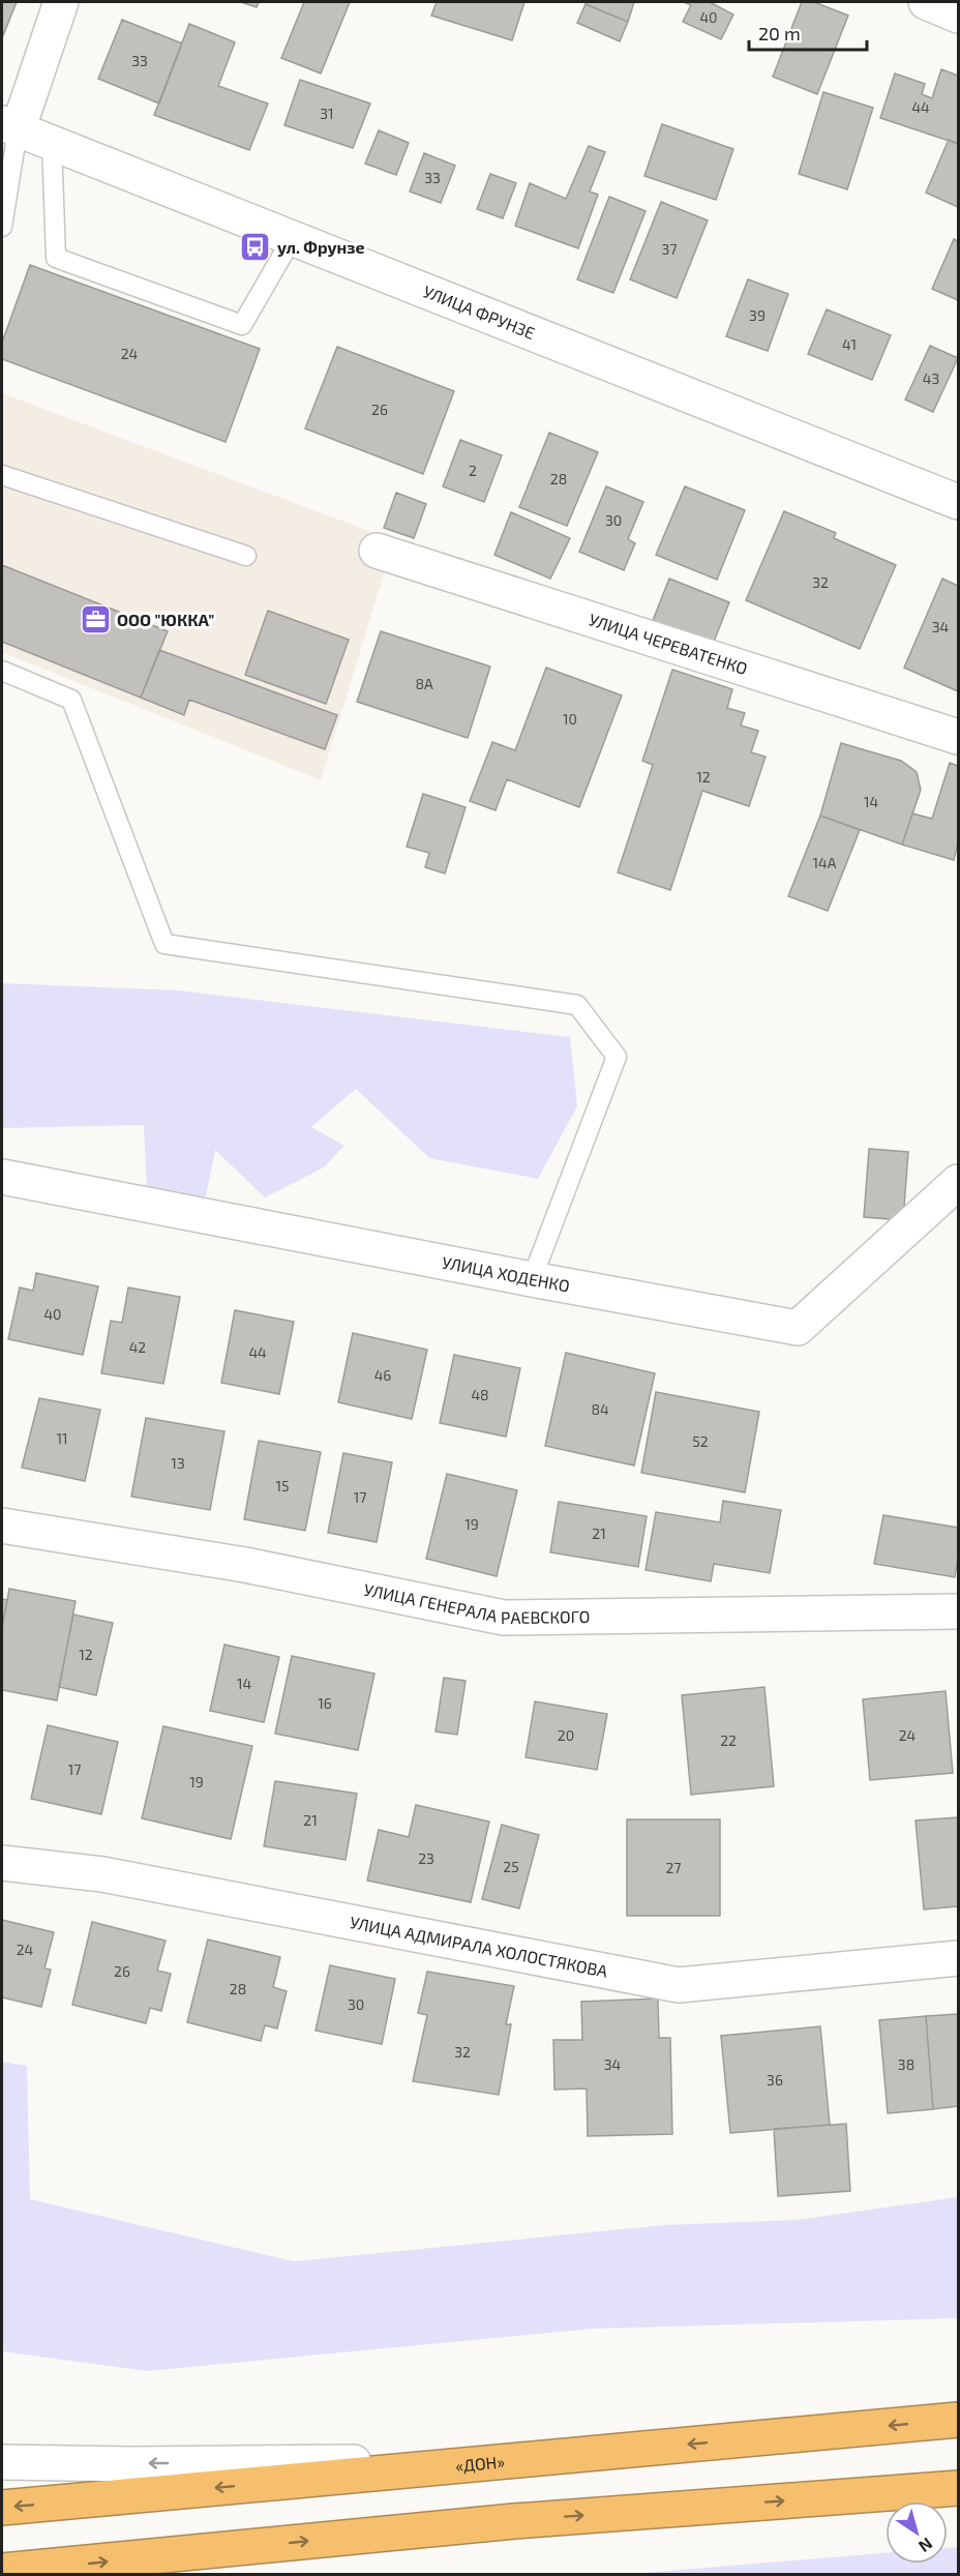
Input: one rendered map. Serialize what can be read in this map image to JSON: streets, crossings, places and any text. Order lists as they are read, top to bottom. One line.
{"streets":{"highway":["«ДОН»"],"street":["УЛИЦА ФРУНЗЕ","УЛИЦА ЧЕРЕВАТЕНКО","УЛИЦА ХОДЕНКО","УЛИЦА ГЕНЕРАЛА РАЕВСКОГО","УЛИЦА АДМИРАЛА ХОЛОСТЯКОВА"]},"places":{"bus stop":["ул. Фрунзе"],"office":["ООО \"ЮККА\""]},"house_numbers":["40","33","44","31","33","37","39","41","24","43","26","2","28","30","32","34","8А","10","12","14","14А","40","42","44","46","48","84","11","52","13","15","17","19","21","12","14","16","20","24","22","17","19","21","23","25","27","24","26","28","30","32","34","38","36"],"scale_bar":"20 m","north":"bottom right"}
